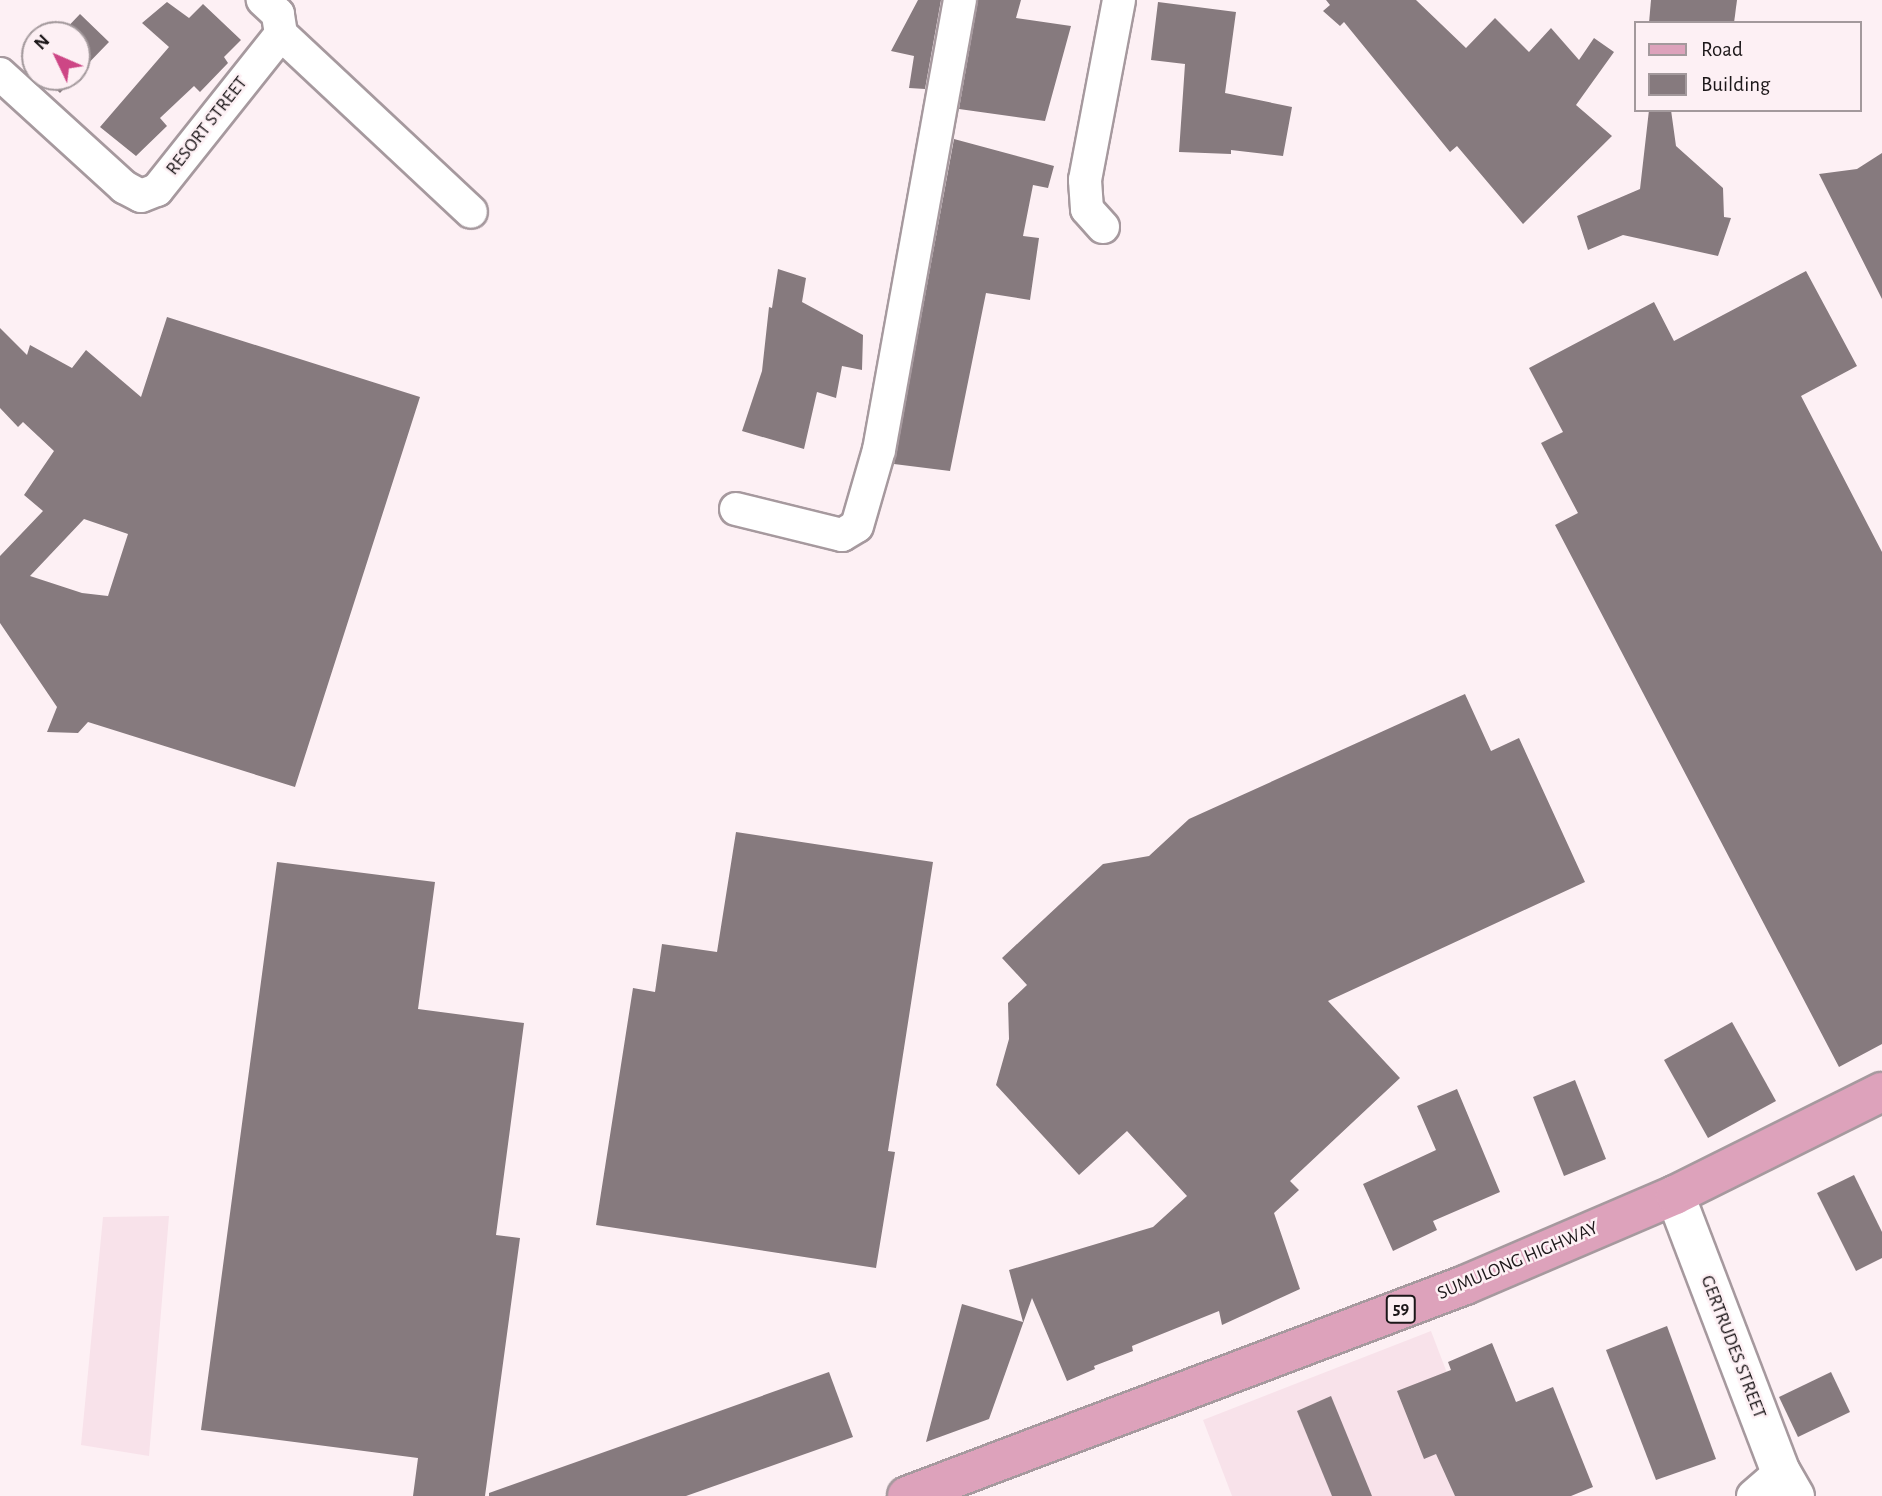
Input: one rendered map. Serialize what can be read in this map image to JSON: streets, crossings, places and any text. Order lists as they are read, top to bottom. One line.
{"streets":{"main road":["SUMULONG HIGHWAY","59"],"street":["RESORT STREET","GERTRUDES STREET"]},"crossings":[["SUMULONG HIGHWAY","GERTRUDES STREET"]],"legend":["Road","Building"],"north":"top left"}
